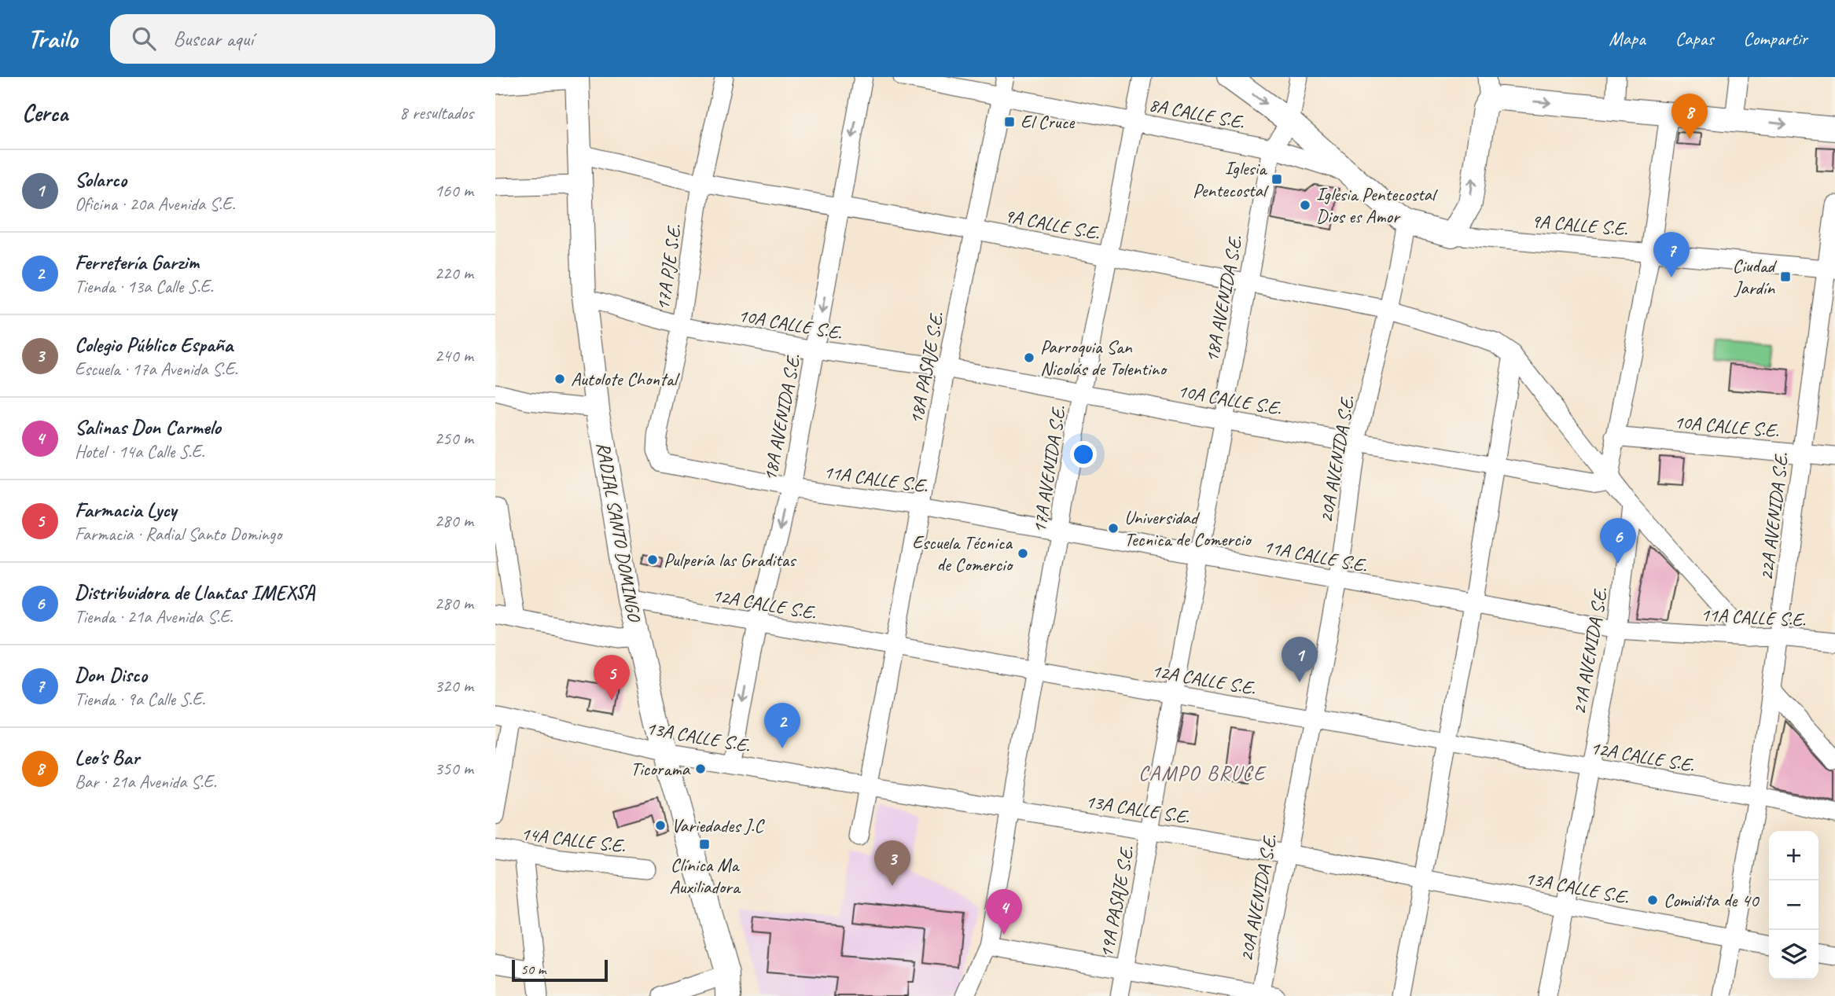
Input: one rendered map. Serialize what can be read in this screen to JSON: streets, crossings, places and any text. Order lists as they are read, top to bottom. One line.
{"streets":{"main road":["RADIAL SANTO DOMINGO"],"street":["8A CALLE S.E.","9A CALLE S.E.","17A PJE S.E.","18A AVENIDA S.E.","10A CALLE S.E.","18A PASAJE S.E.","20A AVENIDA S.E.","17A AVENIDA S.E.","11A CALLE S.E.","22A AVENIDA S.E.","12A CALLE S.E.","21A AVENIDA S.E.","13A CALLE S.E.","14A CALLE S.E.","19A PASAJE S.E."]},"crossings":[["8A CALLE S.E.","18A AVENIDA S.E."],["8A CALLE S.E.","18A PASAJE S.E."],["8A CALLE S.E.","17A AVENIDA S.E."],["9A CALLE S.E.","17A PJE S.E."],["9A CALLE S.E.","18A AVENIDA S.E."],["9A CALLE S.E.","10A CALLE S.E."],["9A CALLE S.E.","18A PASAJE S.E."],["9A CALLE S.E.","20A AVENIDA S.E."],["9A CALLE S.E.","17A AVENIDA S.E."],["9A CALLE S.E.","11A CALLE S.E."],["9A CALLE S.E.","22A AVENIDA S.E."],["9A CALLE S.E.","RADIAL SANTO DOMINGO"],["9A CALLE S.E.","21A AVENIDA S.E."],["17A PJE S.E.","10A CALLE S.E."],["17A PJE S.E.","11A CALLE S.E."],["18A AVENIDA S.E.","10A CALLE S.E."],["18A AVENIDA S.E.","11A CALLE S.E."],["18A AVENIDA S.E.","12A CALLE S.E."],["18A AVENIDA S.E.","13A CALLE S.E."],["18A AVENIDA S.E.","19A PASAJE S.E."],["10A CALLE S.E.","18A PASAJE S.E."],["10A CALLE S.E.","20A AVENIDA S.E."],["10A CALLE S.E.","17A AVENIDA S.E."],["10A CALLE S.E.","22A AVENIDA S.E."],["10A CALLE S.E.","RADIAL SANTO DOMINGO"],["18A PASAJE S.E.","11A CALLE S.E."],["18A PASAJE S.E.","12A CALLE S.E."],["20A AVENIDA S.E.","11A CALLE S.E."],["20A AVENIDA S.E.","12A CALLE S.E."],["20A AVENIDA S.E.","13A CALLE S.E."],["17A AVENIDA S.E.","11A CALLE S.E."],["17A AVENIDA S.E.","12A CALLE S.E."],["17A AVENIDA S.E.","13A CALLE S.E."],["11A CALLE S.E.","22A AVENIDA S.E."],["11A CALLE S.E.","21A AVENIDA S.E."],["11A CALLE S.E.","19A PASAJE S.E."],["22A AVENIDA S.E.","12A CALLE S.E."],["22A AVENIDA S.E.","13A CALLE S.E."],["RADIAL SANTO DOMINGO","12A CALLE S.E."],["RADIAL SANTO DOMINGO","13A CALLE S.E."],["12A CALLE S.E.","21A AVENIDA S.E."],["12A CALLE S.E.","19A PASAJE S.E."],["21A AVENIDA S.E.","13A CALLE S.E."],["13A CALLE S.E.","19A PASAJE S.E."]],"one_way":["18A AVENIDA S.E."],"districts":["CAMPO BRUCE"],"places":{"transit":["El Cruce","Iglesia Pentecostal","Ciudad Jardín","Clínica Ma Auxiliadora"],"other":["Iglesia Pentecostal Dios es Amor","Parroquia San Nicolás de Tolentino","Autolote Chontal","Universidad Tecnica de Comercio","Escuela Técnica de Comercio","Pulpería las Graditas","Ticorama","Variedades J.C","Comidita de 40"]},"scale_bar":"50 m","page":{"header":"Trailo","search":"Buscar aquí","nav":["Mapa","Capas","Compartir"],"heading":["Cerca","8 resultados"],"pins":["8","7","6","1","5","2","3","4"],"list":[{"mark":"1","name":"Solarco","note":"Oficina · 20a Avenida S.E.","value":"160 m"},{"mark":"2","name":"Ferretería Garzim","note":"Tienda · 13a Calle S.E.","value":"220 m"},{"mark":"3","name":"Colegio Público España","note":"Escuela · 17a Avenida S.E.","value":"240 m"},{"mark":"4","name":"Salinas Don Carmelo","note":"Hotel · 14a Calle S.E.","value":"250 m"},{"mark":"5","name":"Farmacia Lycy","note":"Farmacia · Radial Santo Domingo","value":"280 m"},{"mark":"6","name":"Distribuidora de Llantas IMEXSA","note":"Tienda · 21a Avenida S.E.","value":"280 m"},{"mark":"7","name":"Don Disco","note":"Tienda · 9a Calle S.E.","value":"320 m"},{"mark":"8","name":"Leo's Bar","note":"Bar · 21a Avenida S.E.","value":"350 m"}],"map_buttons":["+","−"],"scale":"50 m"}}
